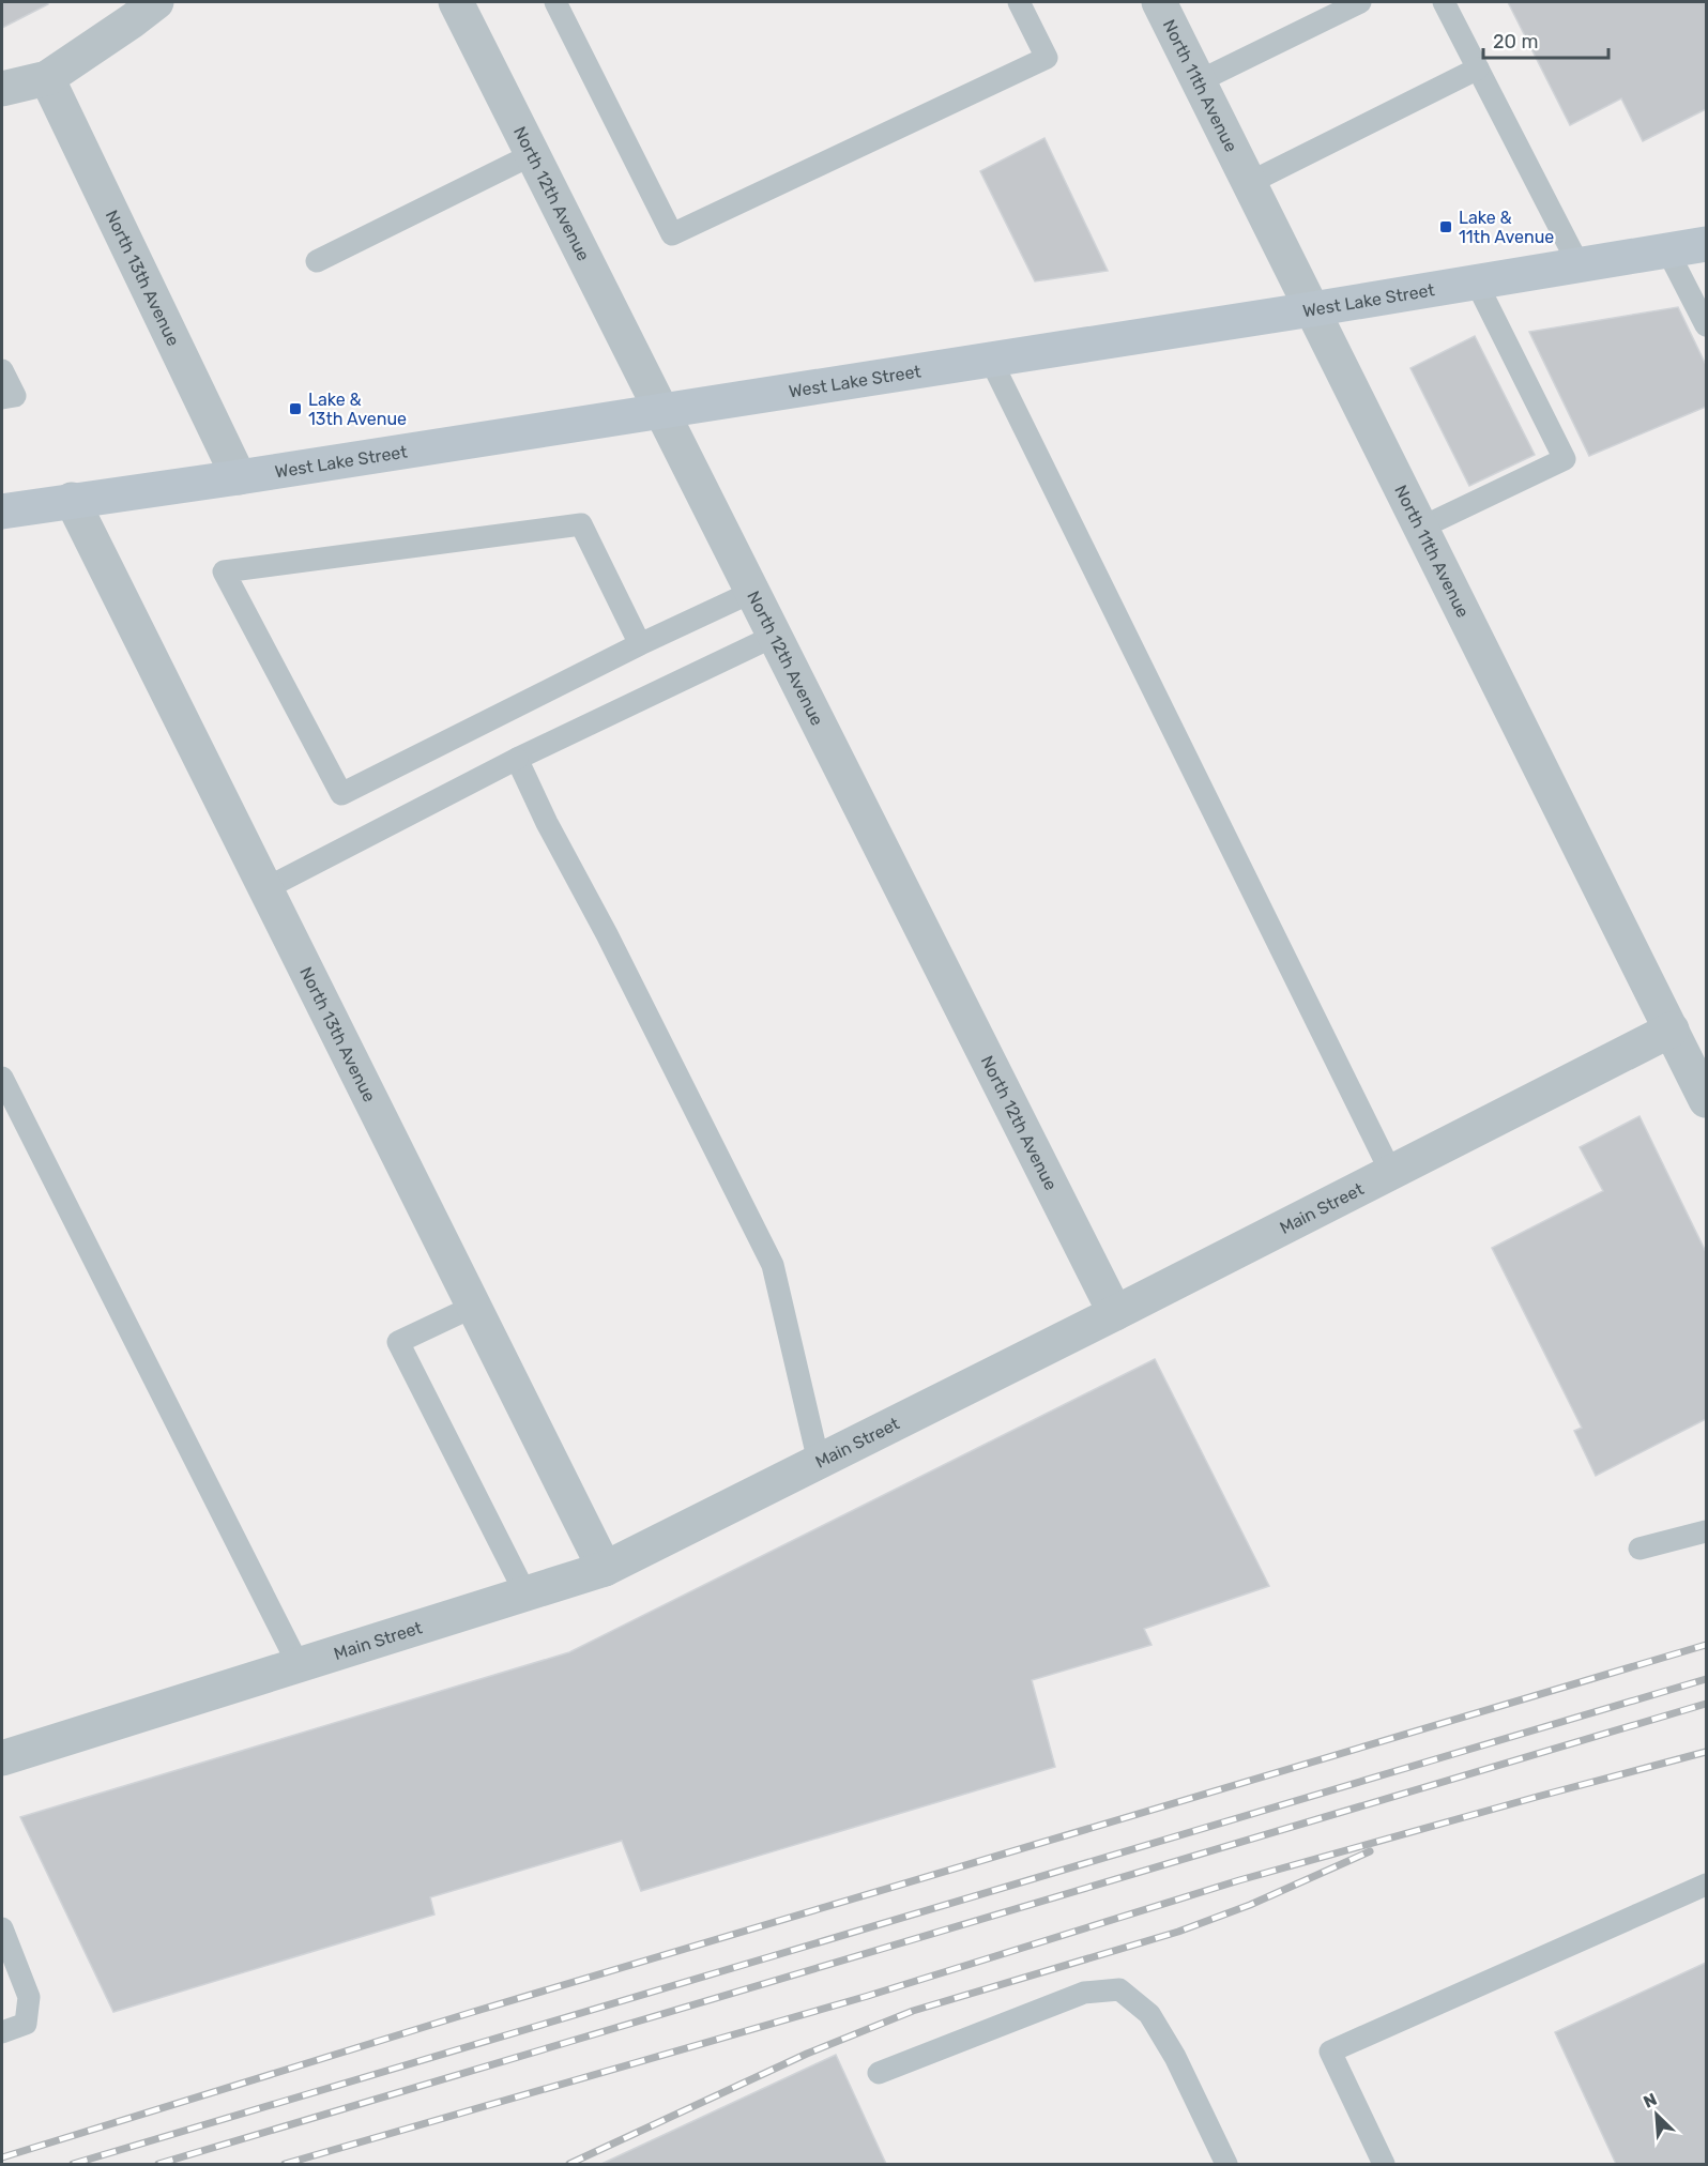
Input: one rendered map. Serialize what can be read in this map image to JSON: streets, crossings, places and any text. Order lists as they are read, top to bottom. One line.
{"streets":{"main road":["West Lake Street"],"street":["North 11th Avenue","North 12th Avenue","North 13th Avenue","Main Street"]},"crossings":[["North 11th Avenue","West Lake Street"],["North 11th Avenue","Main Street"],["North 12th Avenue","West Lake Street"],["North 12th Avenue","Main Street"],["North 13th Avenue","West Lake Street"],["North 13th Avenue","Main Street"]],"places":{"transit":["Lake & 11th Avenue","Lake & 13th Avenue"]},"scale_bar":"20 m","north":"top left"}
